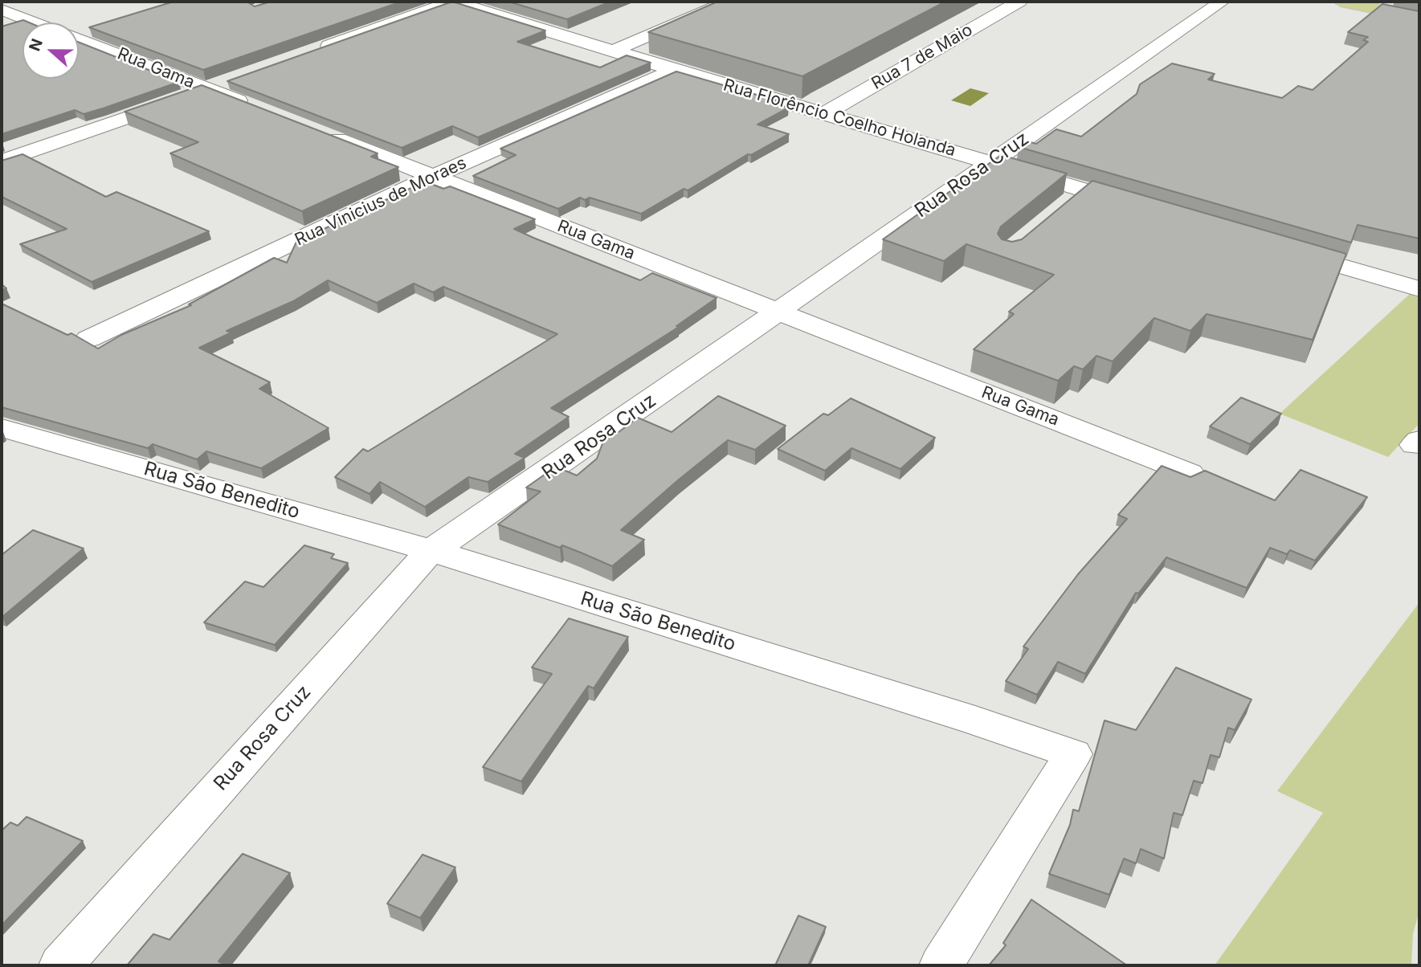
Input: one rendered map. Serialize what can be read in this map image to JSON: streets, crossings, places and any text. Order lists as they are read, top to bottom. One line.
{"streets":{"street":["Rua 7 de Maio","Rua Gama","Rua Florêncio Coelho Holanda","Rua Rosa Cruz","Rua Vinicius de Moraes","Rua São Benedito"]},"crossings":[["Rua 7 de Maio","Rua Florêncio Coelho Holanda"],["Rua Gama","Rua Rosa Cruz"],["Rua Gama","Rua Vinicius de Moraes"],["Rua Florêncio Coelho Holanda","Rua Rosa Cruz"],["Rua Florêncio Coelho Holanda","Rua Vinicius de Moraes"],["Rua Rosa Cruz","Rua São Benedito"]],"north":"left"}
